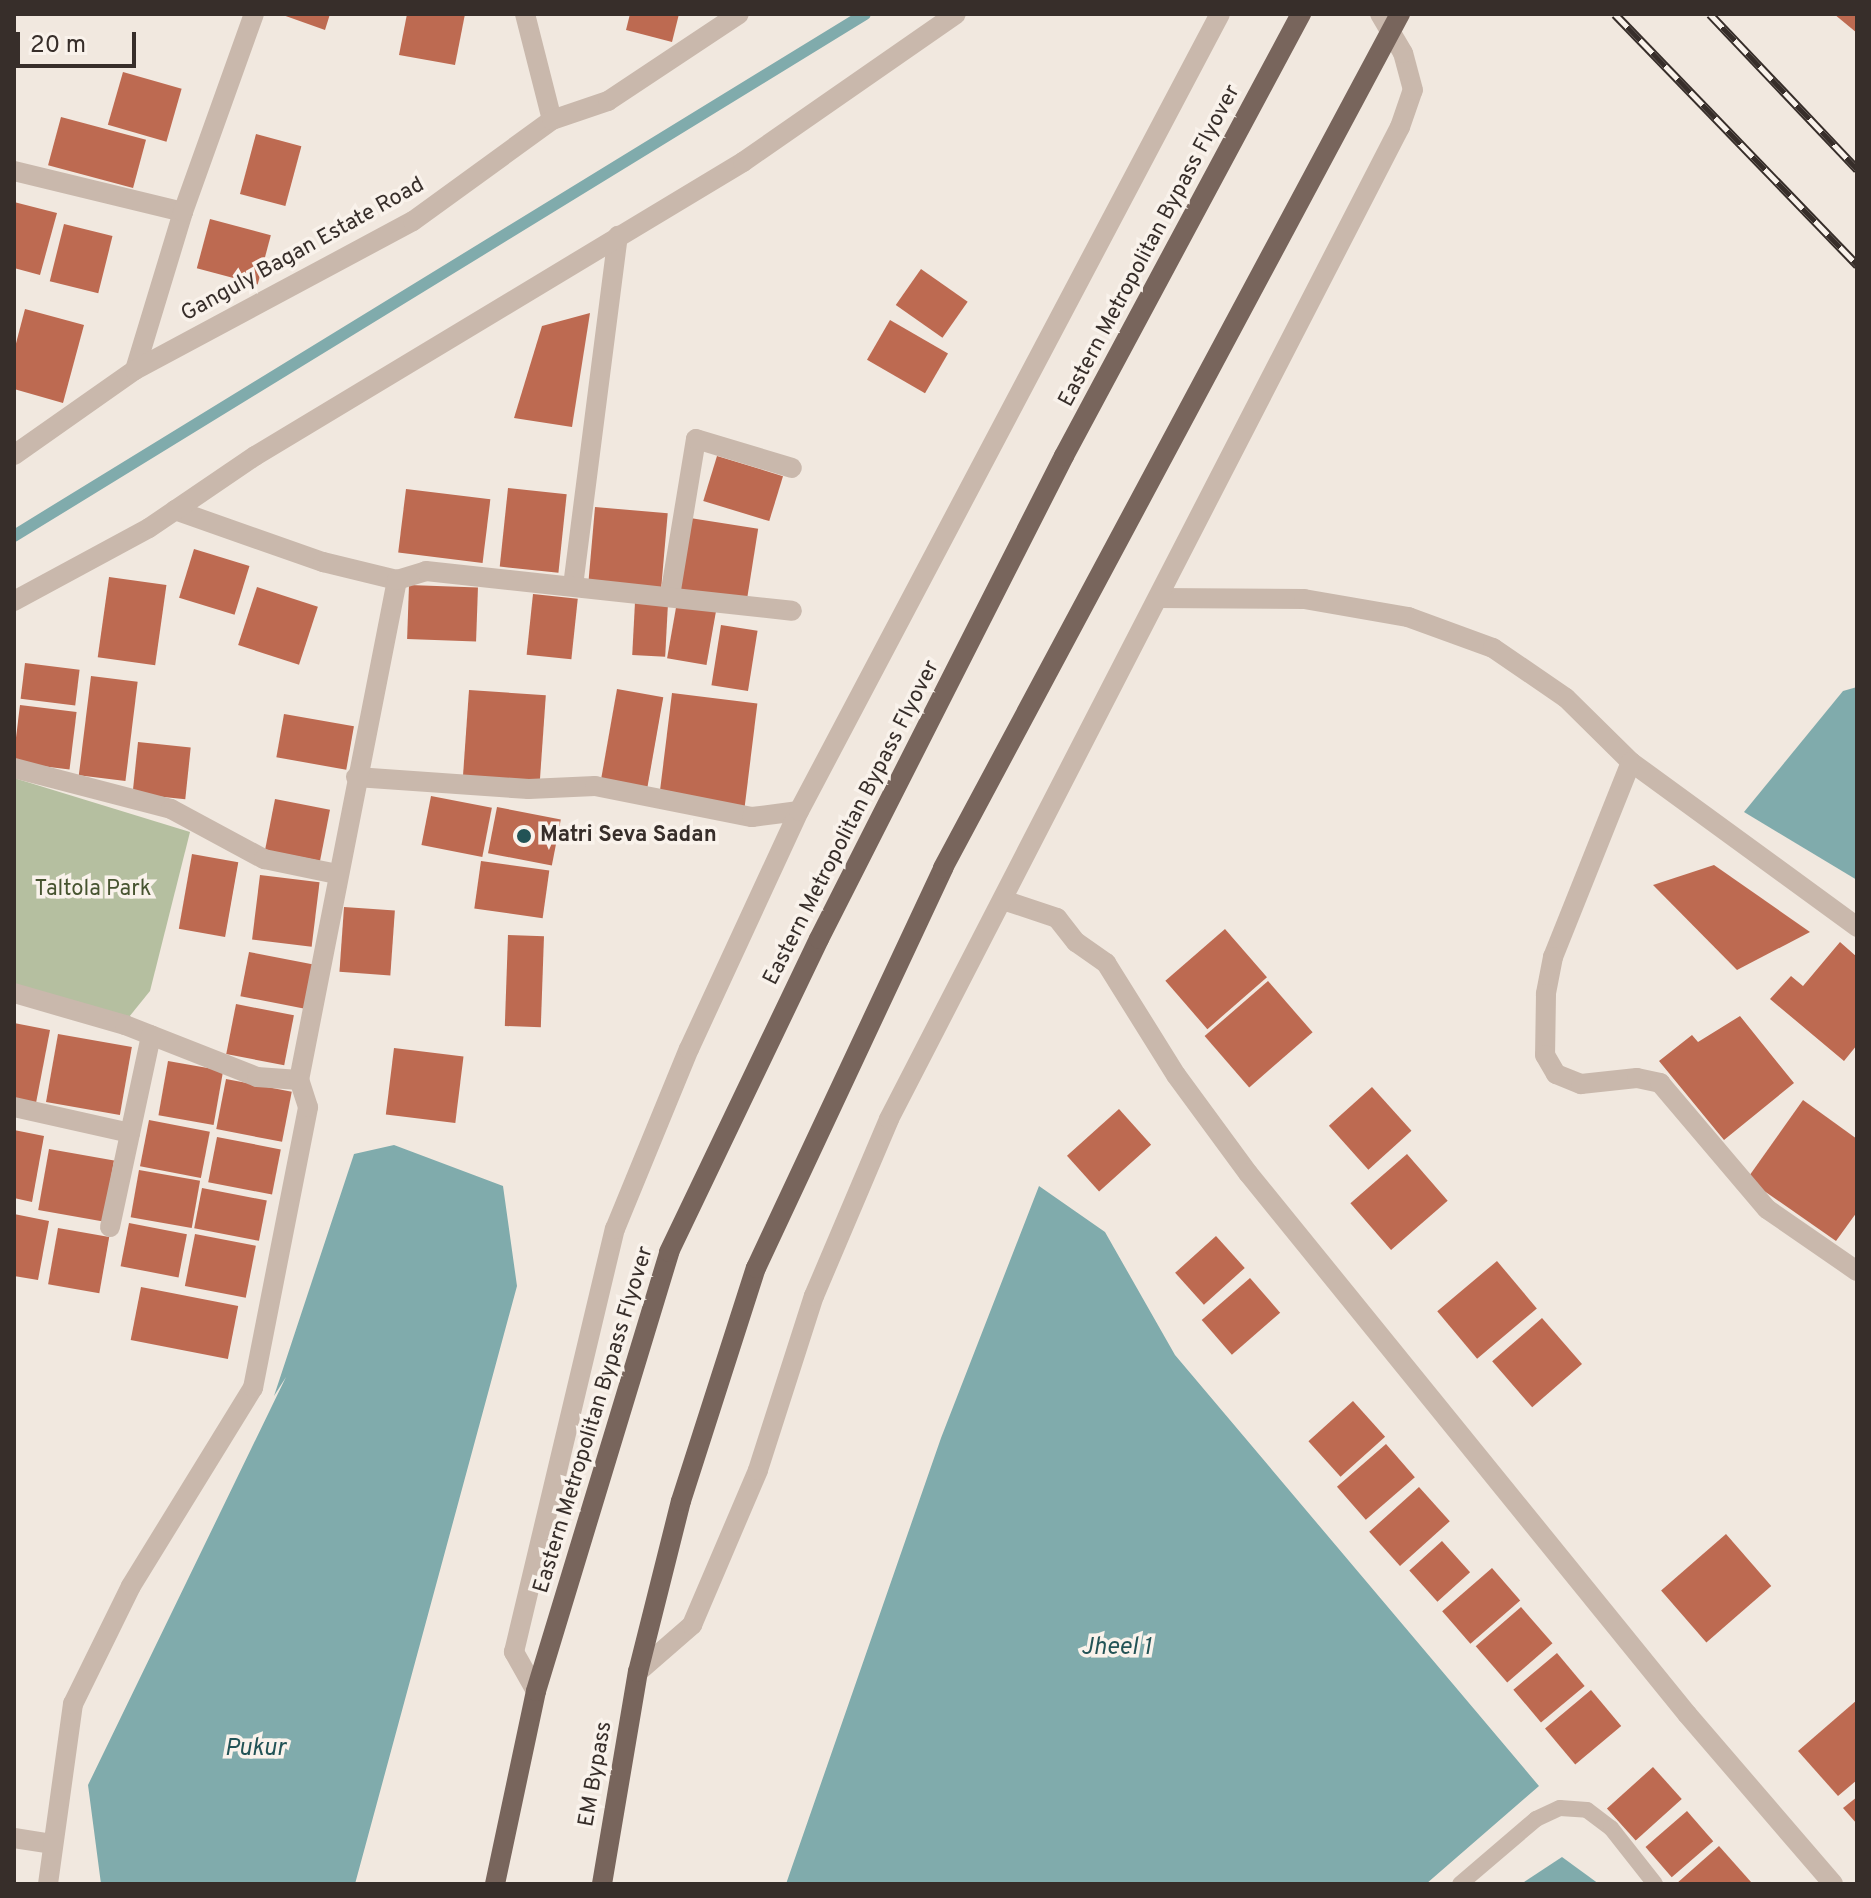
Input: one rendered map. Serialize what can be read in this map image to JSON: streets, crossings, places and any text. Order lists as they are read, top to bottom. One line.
{"streets":{"main road":["Eastern Metropolitan Bypass Flyover","EM Bypass"],"street":["Ganguly Bagan Estate Road"]},"water":["Jheel 1","Pukur"],"parks":["Taltola Park"],"places":["Matri Seva Sadan"],"scale_bar":"20 m"}
